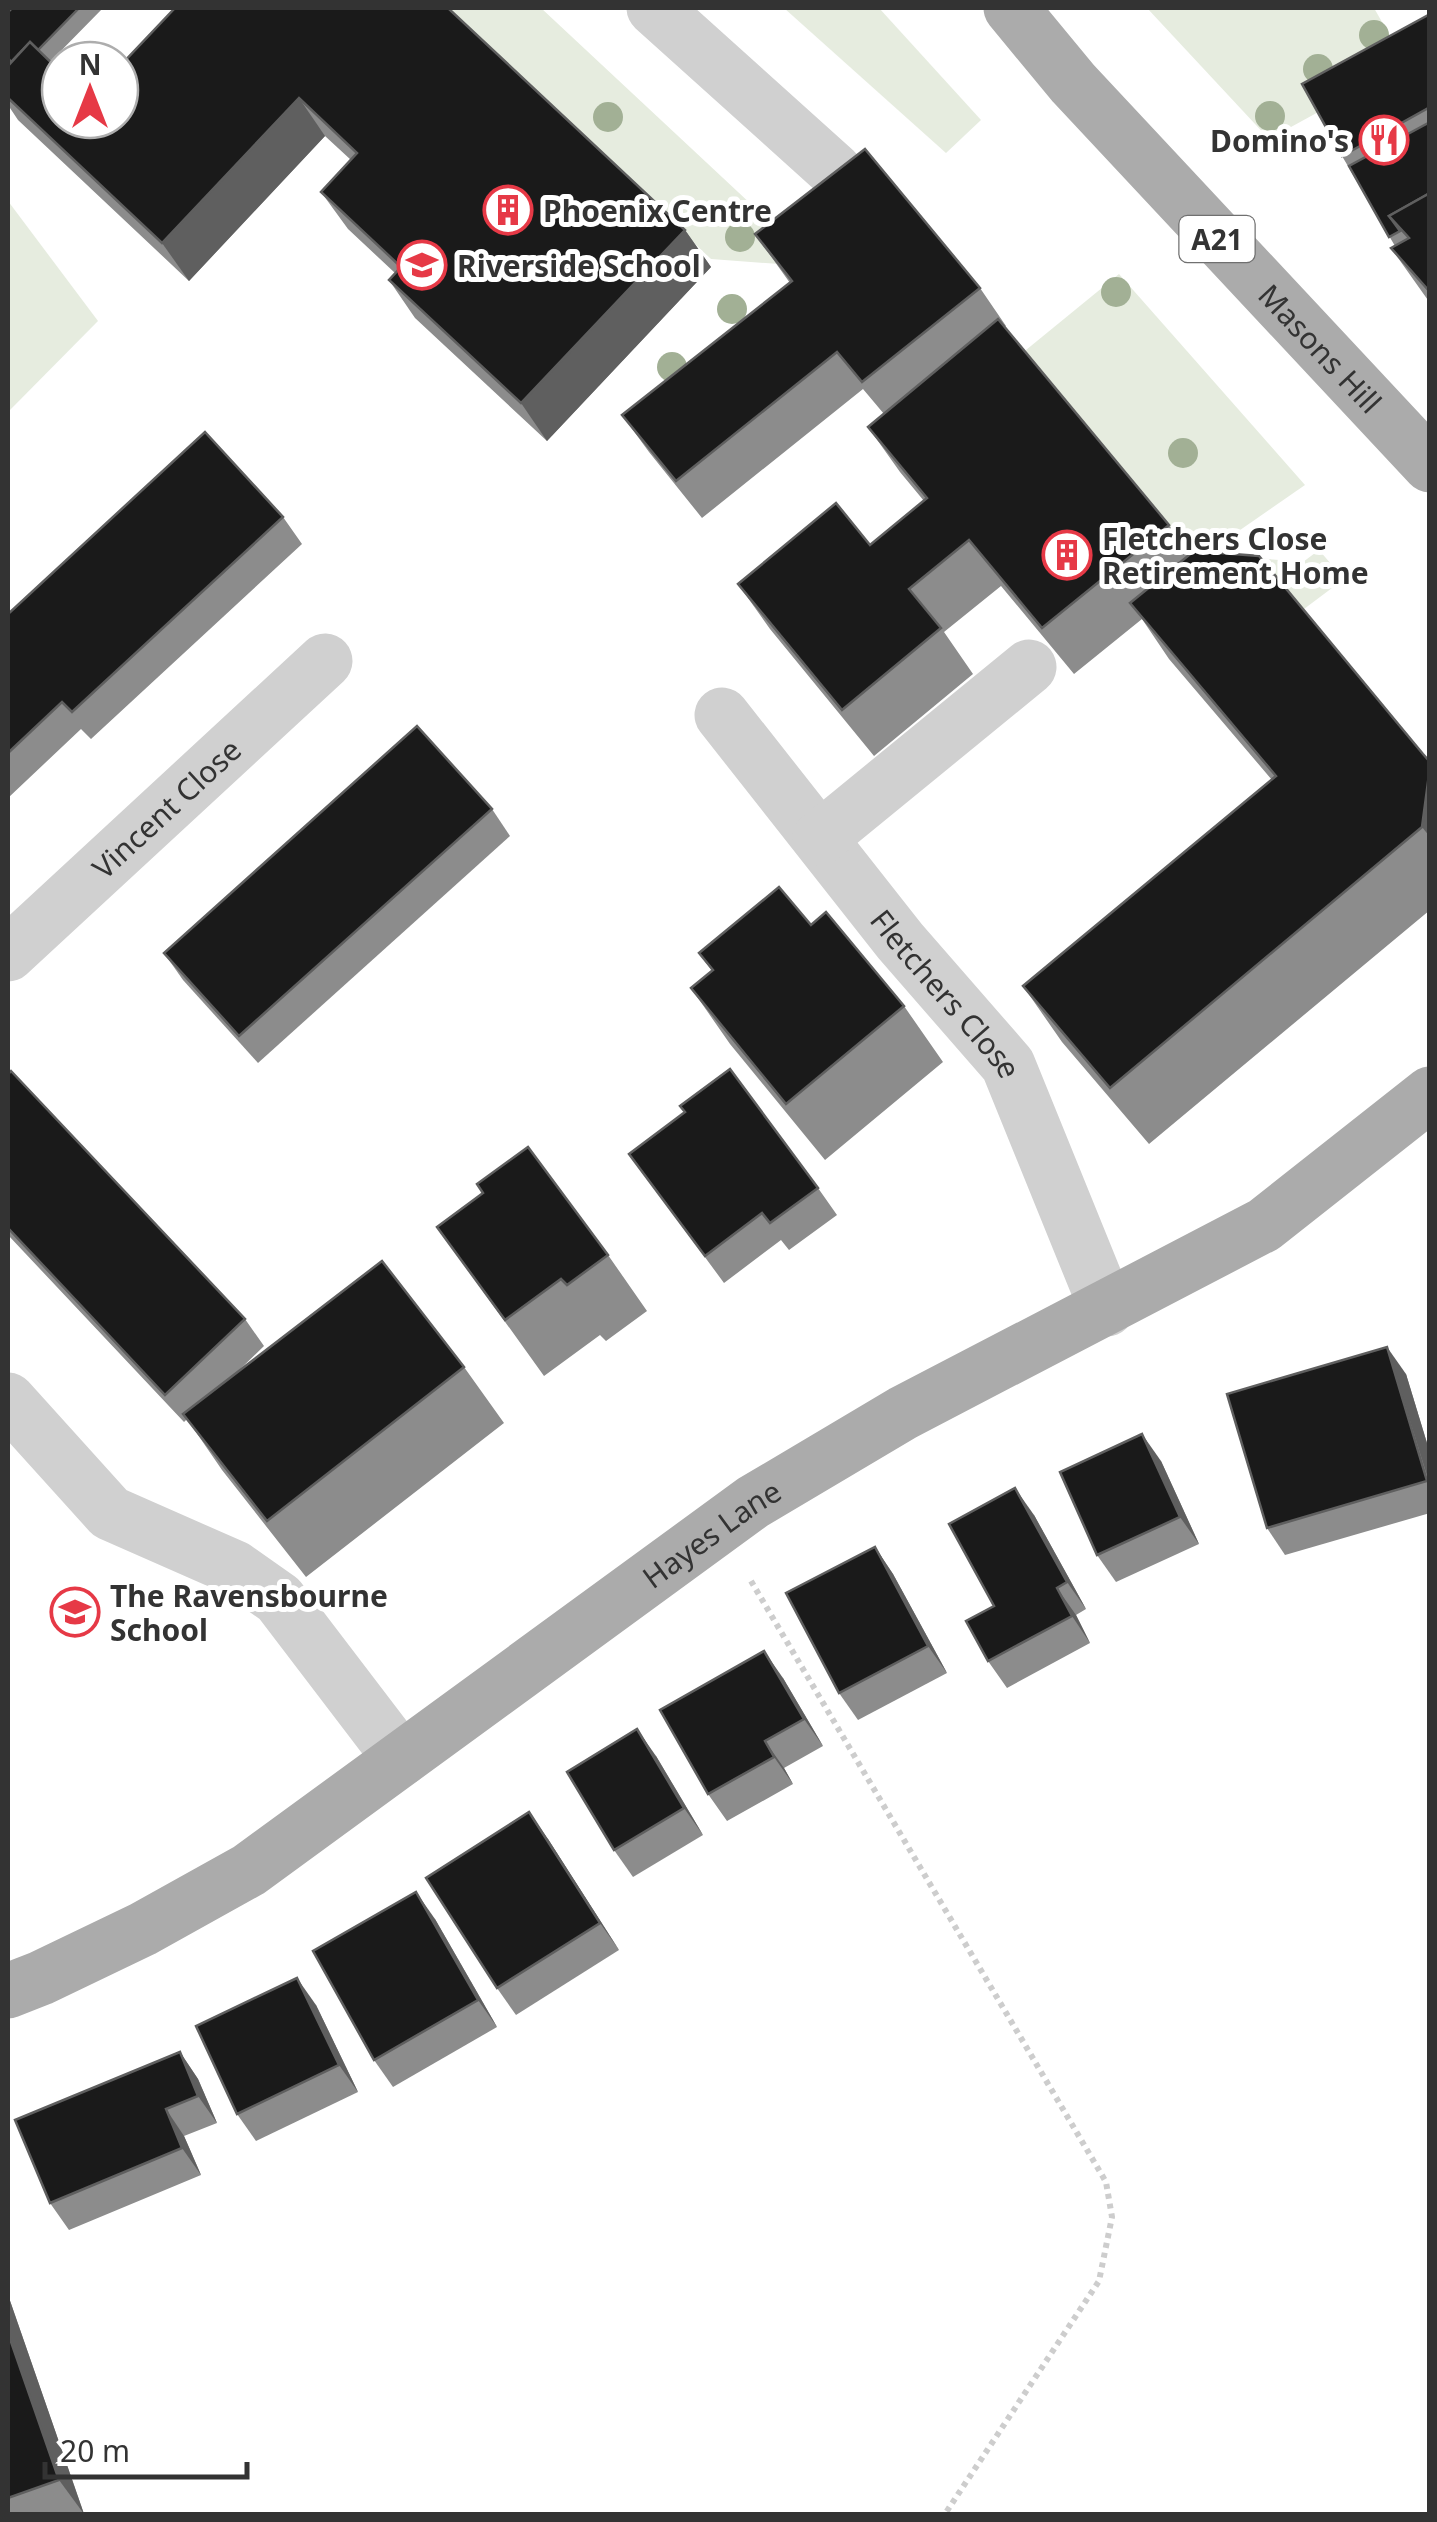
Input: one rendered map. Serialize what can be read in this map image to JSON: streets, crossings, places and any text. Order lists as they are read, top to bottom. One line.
{"streets":{"main road":["A21","Masons Hill","Hayes Lane"],"street":["Vincent Close","Fletchers Close"]},"crossings":[["Fletchers Close","Hayes Lane"]],"places":{"restaurant":["Domino's"],"building":["Phoenix Centre","Fletchers Close Retirement Home"],"school or university":["Riverside School","The Ravensbourne School"]},"scale_bar":"20 m","north":"top"}
